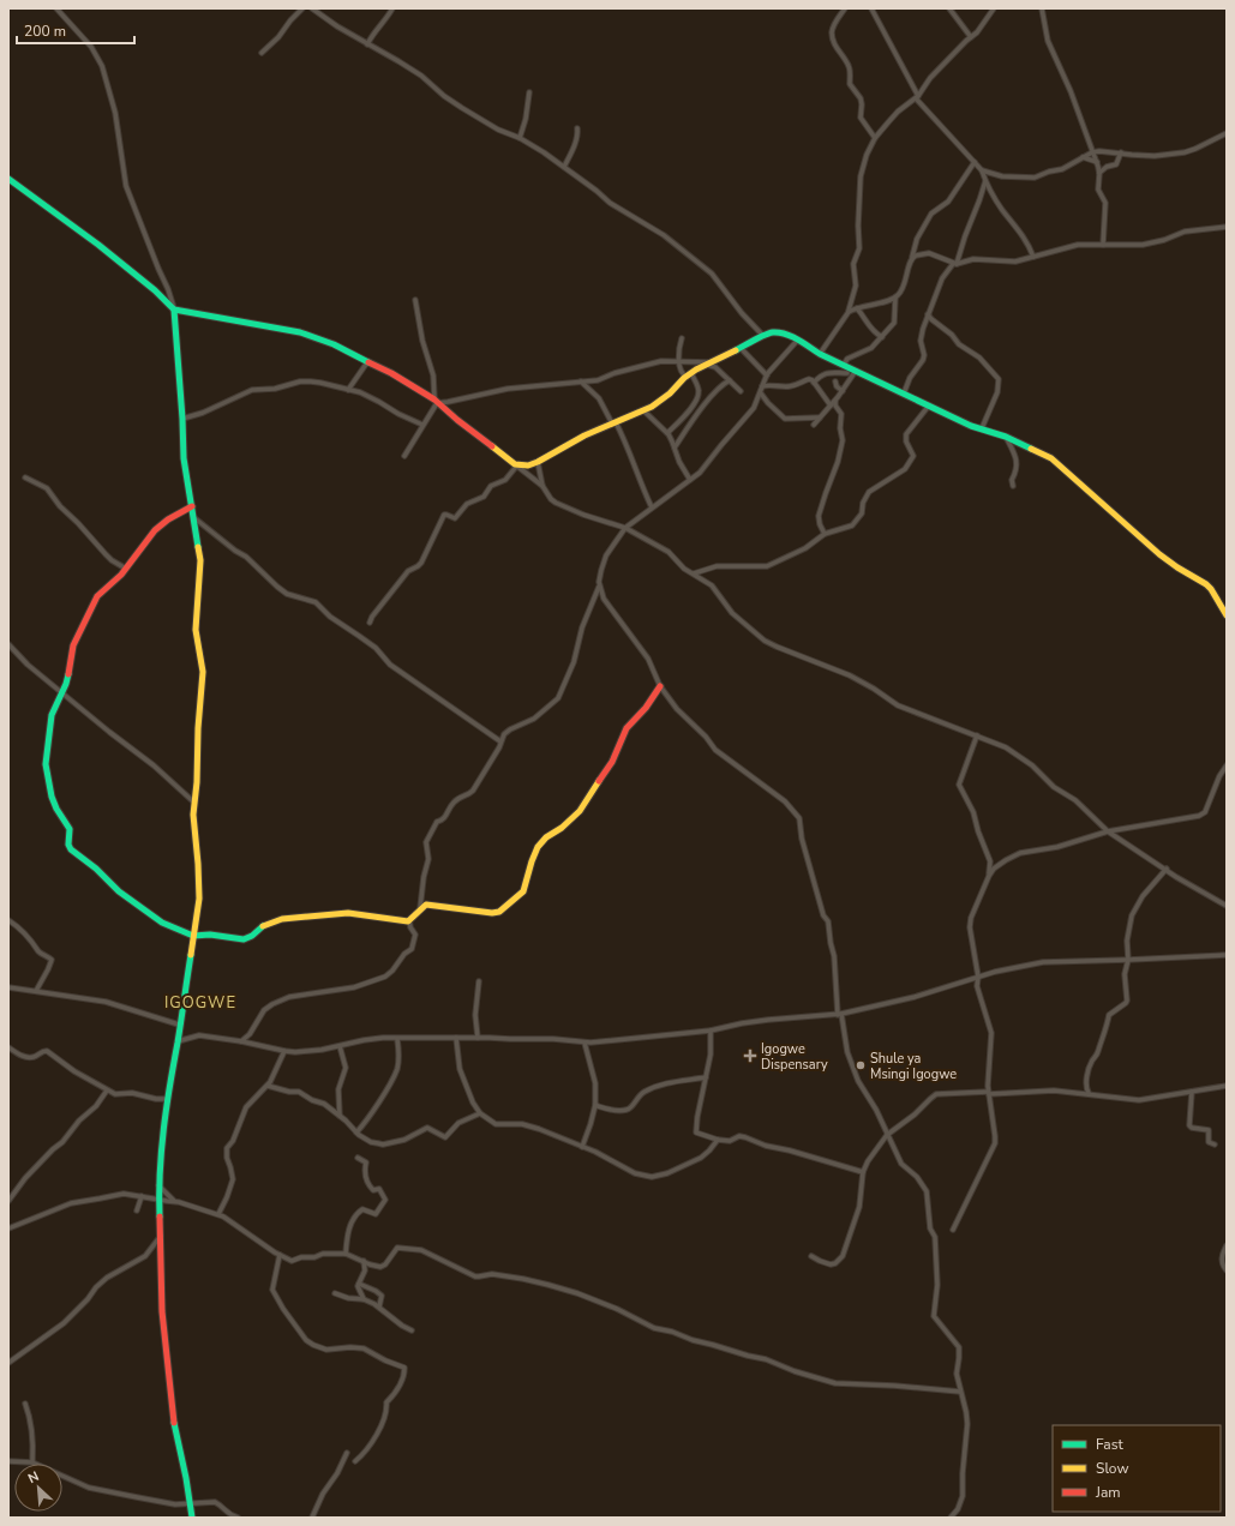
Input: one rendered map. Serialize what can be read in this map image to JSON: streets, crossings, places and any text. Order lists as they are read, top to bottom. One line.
{"districts":["IGOGWE"],"places":{"health":["Igogwe Dispensary"],"other":["Shule ya Msingi Igogwe"]},"legend":["Fast","Slow","Jam"],"scale_bar":"200 m","north":"top left"}
